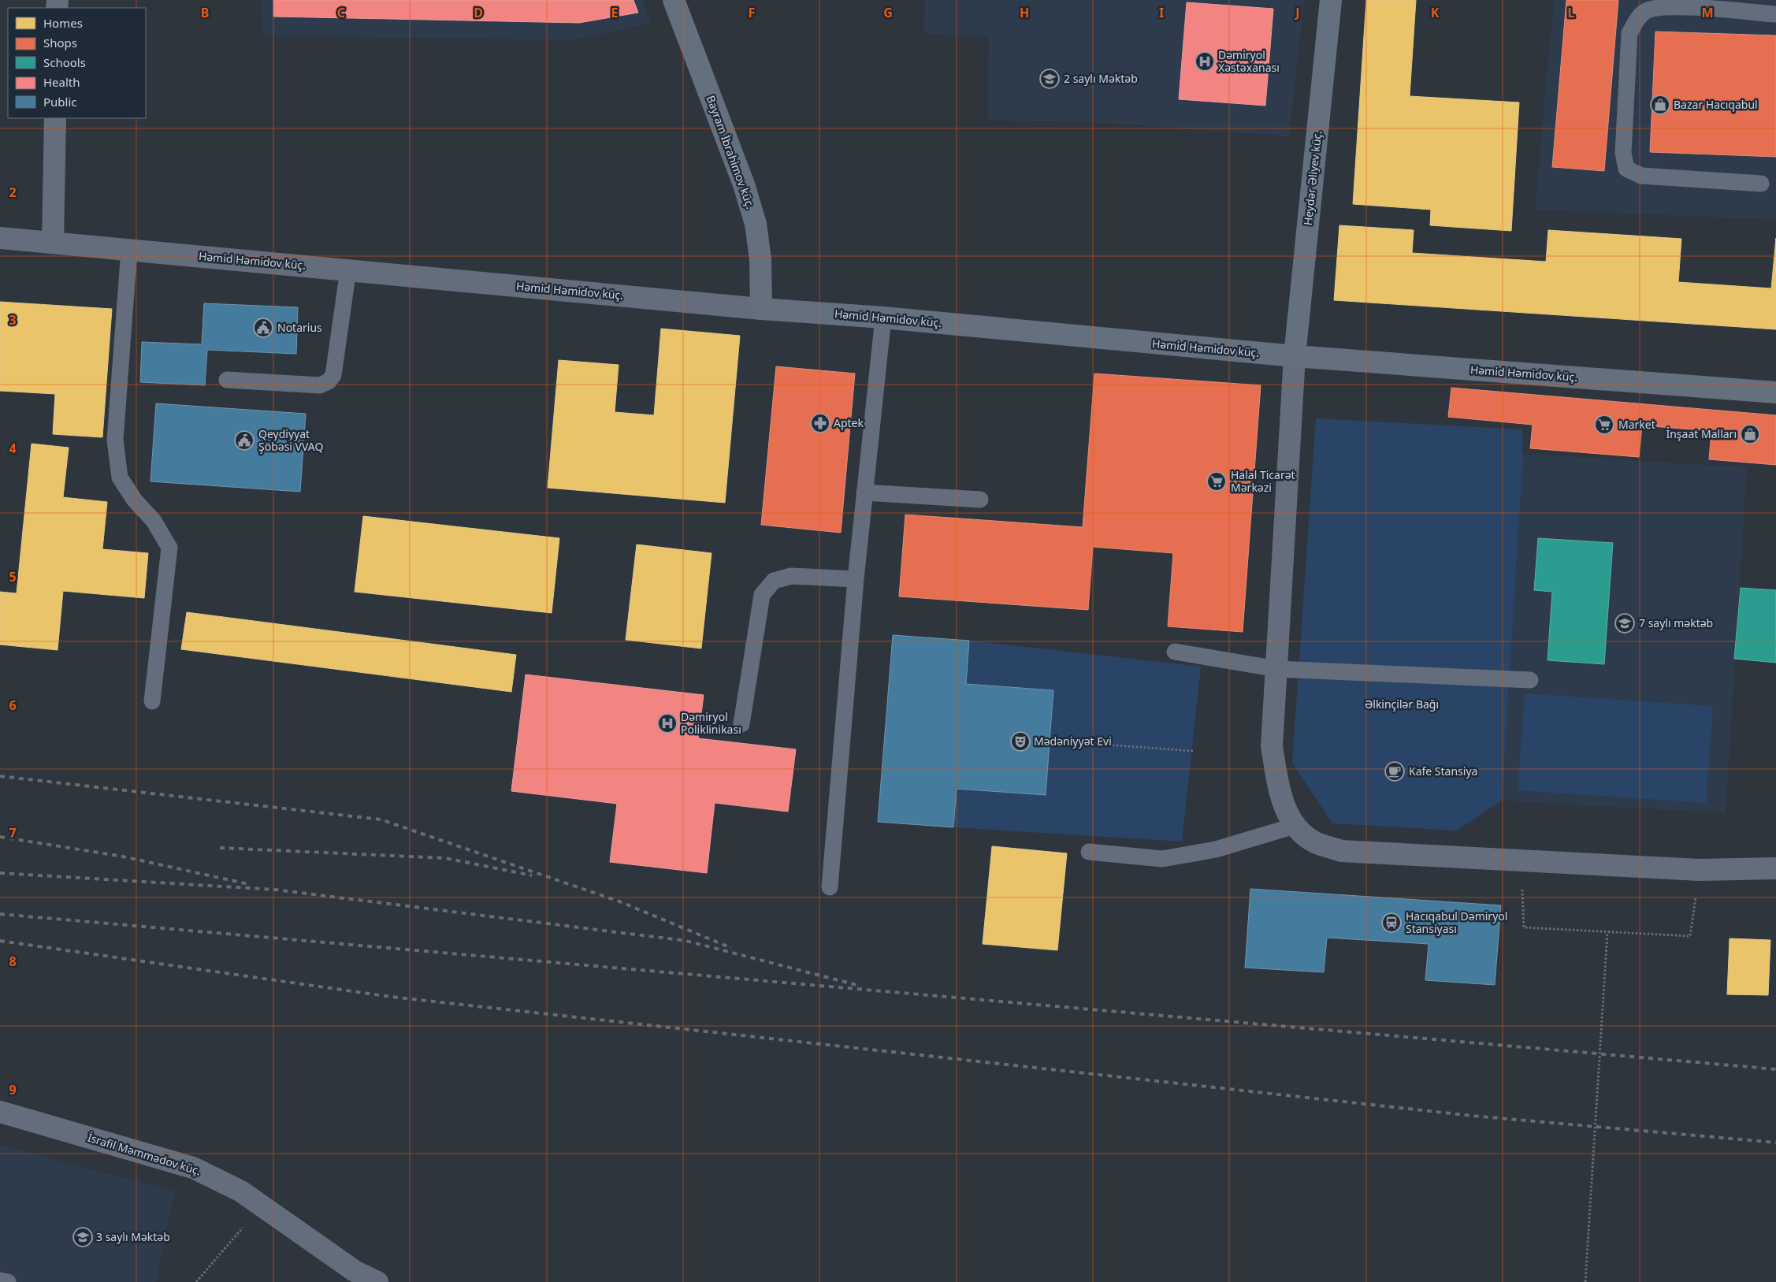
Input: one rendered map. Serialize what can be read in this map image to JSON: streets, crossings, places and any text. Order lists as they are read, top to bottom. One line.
{"streets":{"main road":["Bayram İbrahimov küç.","Heydər Əliyev küç.","Həmid Həmidov küç."],"street":["İsrafil Məmmədov küç."]},"crossings":[["Bayram İbrahimov küç.","Həmid Həmidov küç."],["Heydər Əliyev küç.","Həmid Həmidov küç."]],"parks":["Əlkinçilər Bağı"],"places":{"hospital":["Dəmiryol Xəstəxanası","Dəmiryol Poliklinikası"],"school or university":["2 saylı Məktəb","7 saylı məktəb","3 saylı Məktəb"],"shop":["Bazar Hacıqabul","İnşaat Malları"],"public building":["Notarius","Qeydiyyat Şöbəsi VVAQ"],"pharmacy":["Aptek"],"supermarket":["Market","Halal Ticarət Mərkəzi"],"theatre":["Mədəniyyət Evi"],"cafe":["Kafe Stansiya"],"station":["Hacıqabul Dəmiryol Stansiyası"]},"legend":["Homes","Shops","Schools","Health","Public"],"grid":{"columns":["B","C","D","E","F","G","H","I","J","K","L","M"],"rows":["2","3","4","5","6","7","8","9"]}}
